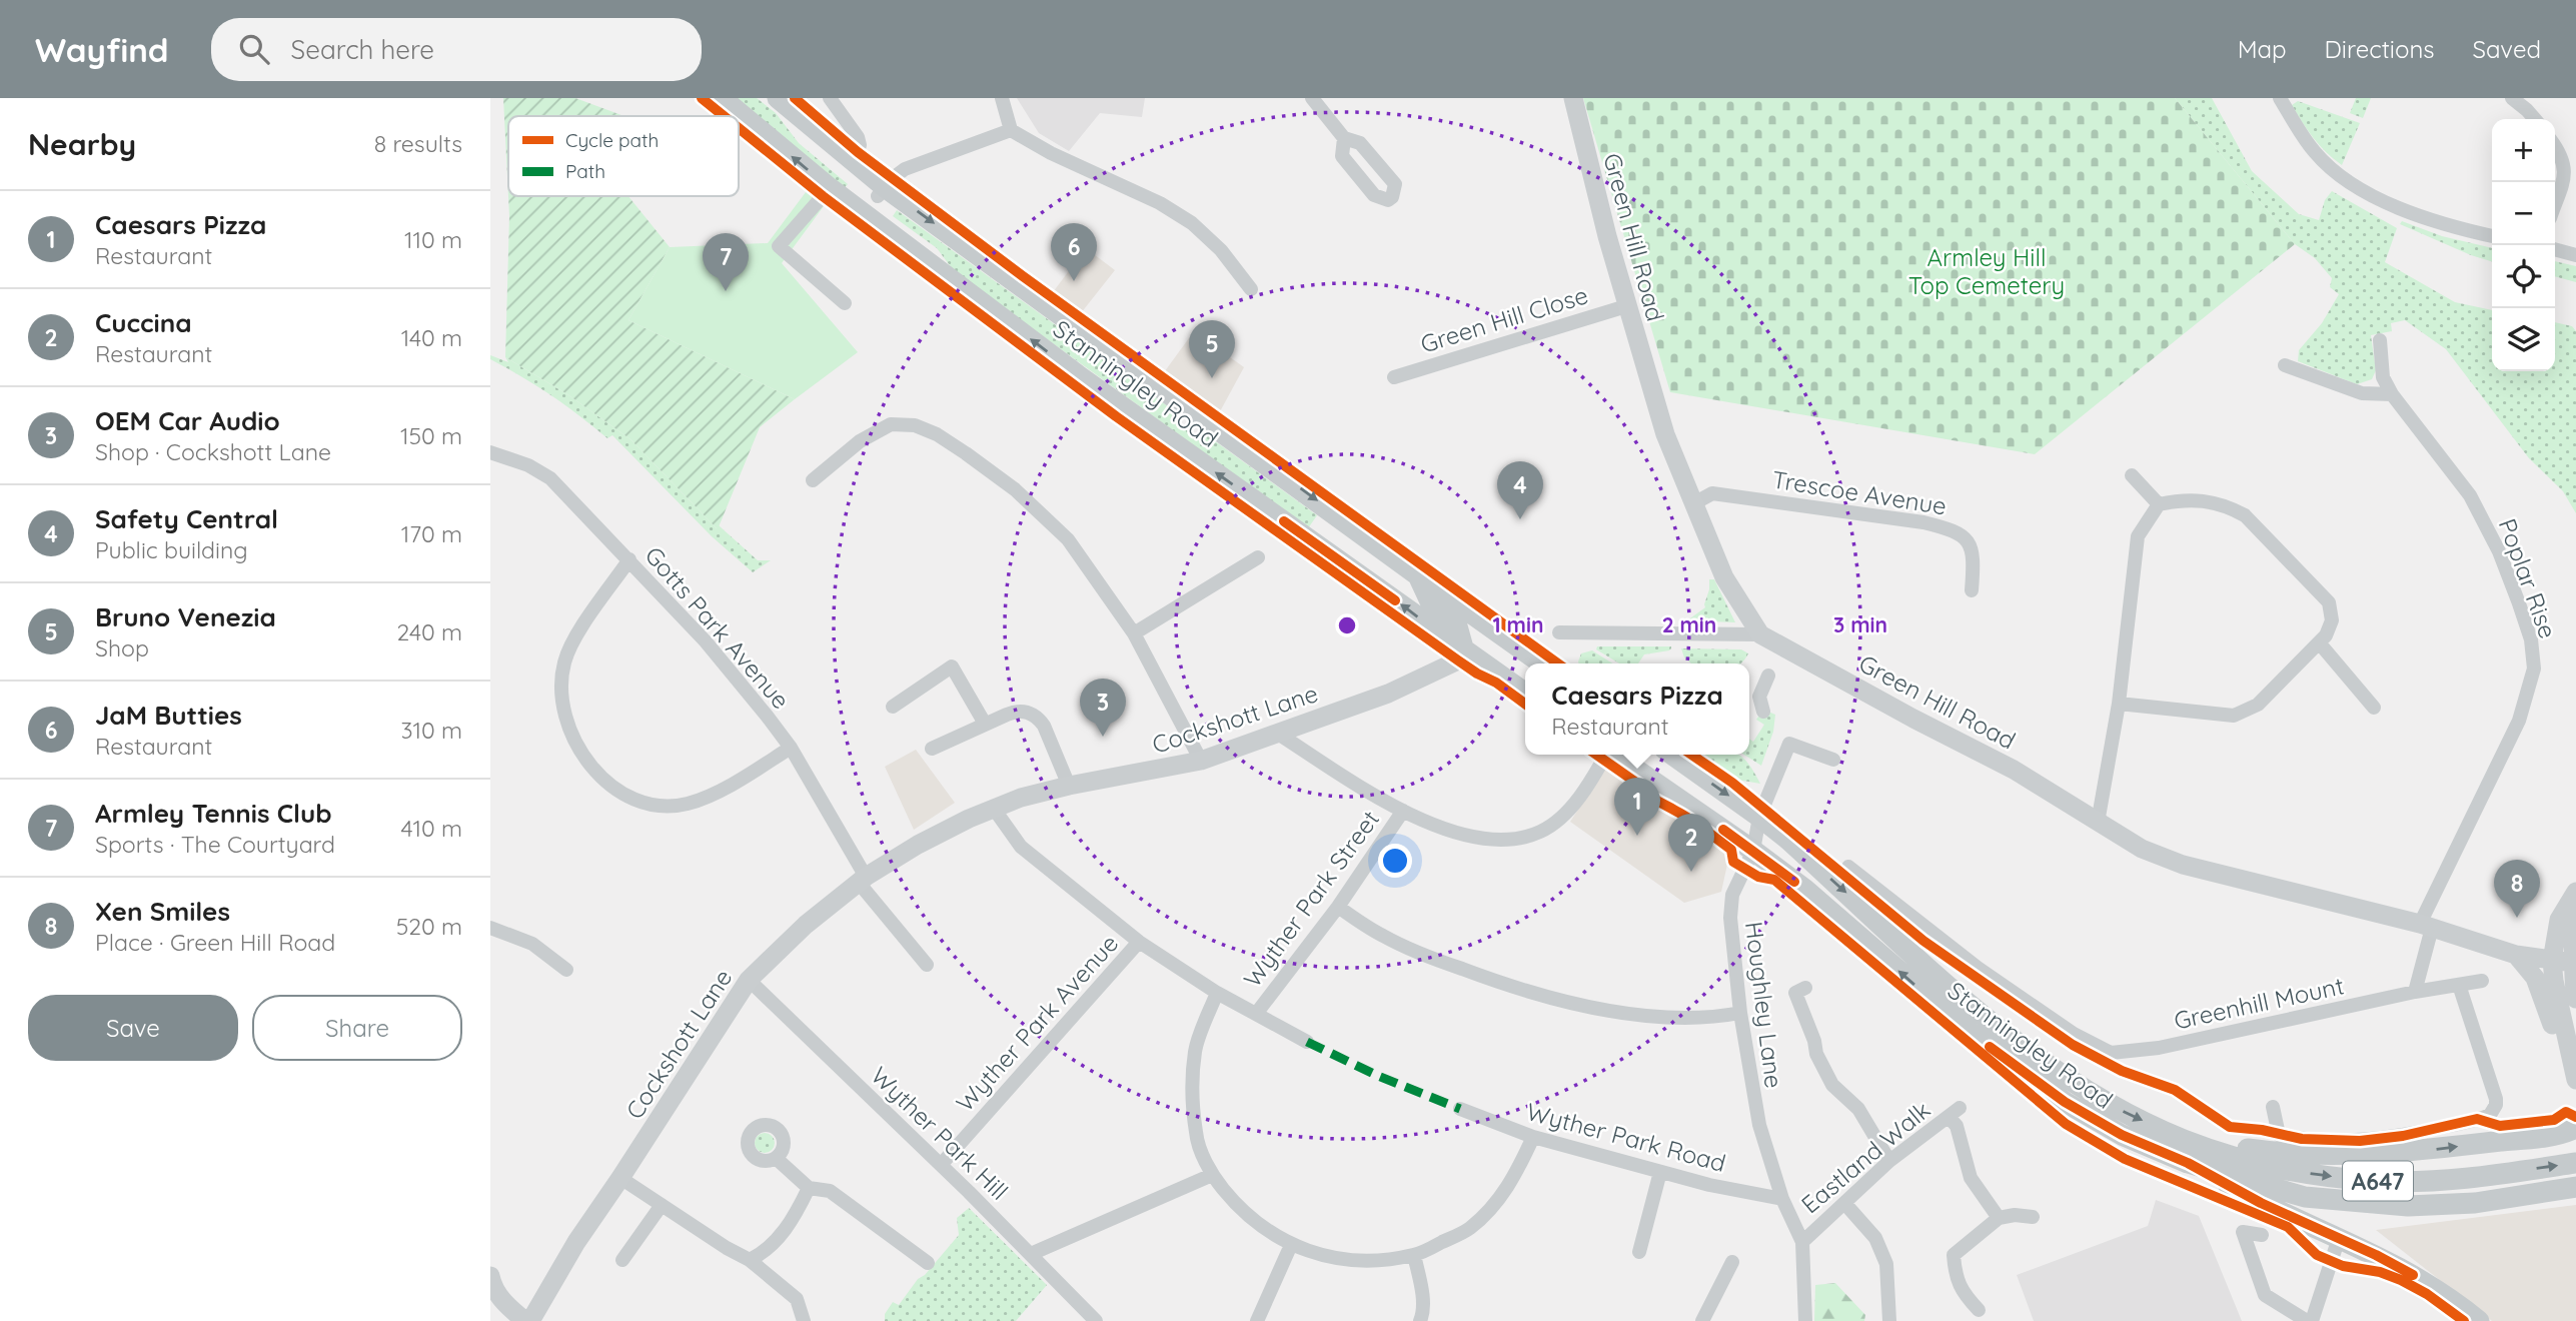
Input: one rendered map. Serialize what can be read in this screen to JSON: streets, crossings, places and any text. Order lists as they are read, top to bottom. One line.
{"streets":{"main road":["Stanningley Road","A647"],"street":["Green Hill Road","Green Hill Close","Trescoe Avenue","Poplar Rise","Gotts Park Avenue","Cockshott Lane","Wyther Park Street","Greenhill Mount","Houghley Lane","Wyther Park Avenue","Wyther Park Hill","Wyther Park Road","Eastland Walk"]},"crossings":[["Green Hill Road","Green Hill Close"],["Green Hill Road","Trescoe Avenue"],["Green Hill Road","Poplar Rise"],["Stanningley Road","Cockshott Lane"],["Stanningley Road","Greenhill Mount"],["Stanningley Road","Houghley Lane"],["Stanningley Road","A647"],["Gotts Park Avenue","Cockshott Lane"],["Cockshott Lane","Wyther Park Hill"],["Houghley Lane","Wyther Park Road"],["Houghley Lane","Eastland Walk"],["Wyther Park Avenue","Wyther Park Hill"]],"parks":["Armley Hill Top Cemetery"],"legend":["Cycle path","Path"],"page":{"header":"Wayfind","search":"Search here","nav":["Map","Directions","Saved"],"heading":["Nearby","8 results"],"map_buttons":["+","−"],"list":[{"mark":"1","name":"Caesars Pizza","note":"Restaurant","value":"110 m"},{"mark":"2","name":"Cuccina","note":"Restaurant","value":"140 m"},{"mark":"3","name":"OEM Car Audio","note":"Shop · Cockshott Lane","value":"150 m"},{"mark":"4","name":"Safety Central","note":"Public building","value":"170 m"},{"mark":"5","name":"Bruno Venezia","note":"Shop","value":"240 m"},{"mark":"6","name":"JaM Butties","note":"Restaurant","value":"310 m"},{"mark":"7","name":"Armley Tennis Club","note":"Sports · The Courtyard","value":"410 m"},{"mark":"8","name":"Xen Smiles","note":"Place · Green Hill Road","value":"520 m"}],"pins":["6","7","5","4","3","1","2","8"],"popup":["Caesars Pizza","Restaurant"],"buttons":["Save","Share"]},"rings":["1 min","2 min","3 min"]}
